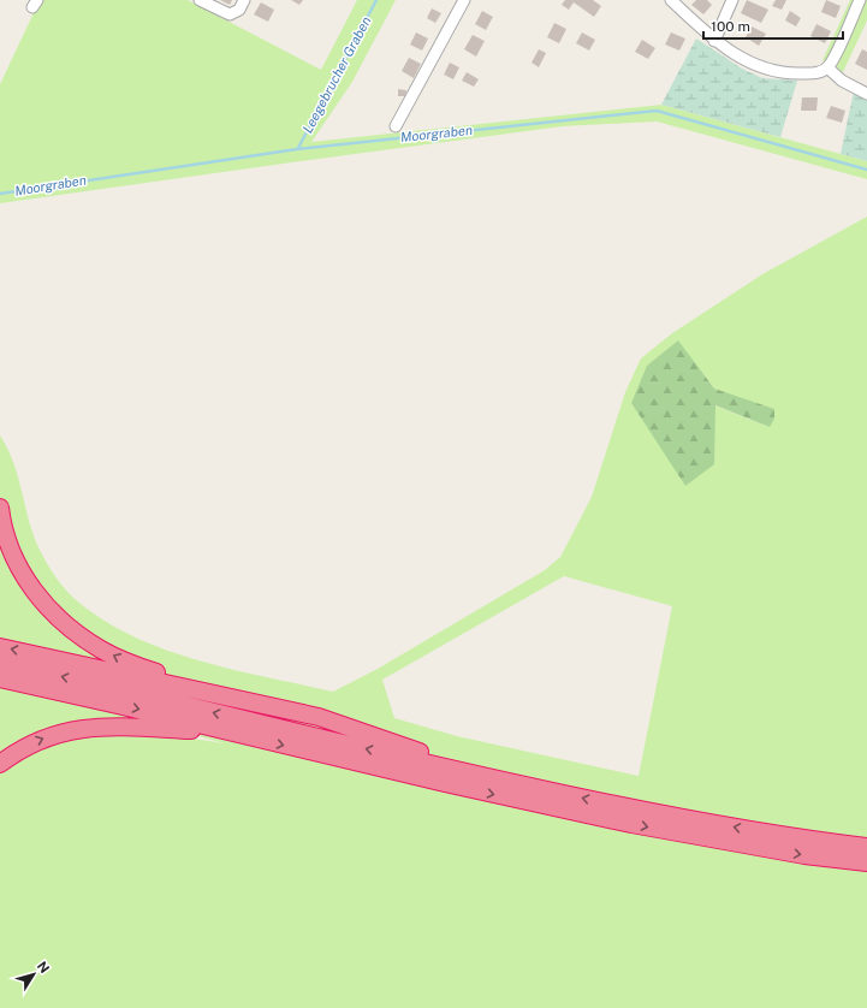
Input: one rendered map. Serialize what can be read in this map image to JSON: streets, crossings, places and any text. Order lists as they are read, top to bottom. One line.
{"water":["Leegebrucher Graben","Moorgraben"],"scale_bar":"100 m","north":"top right"}
